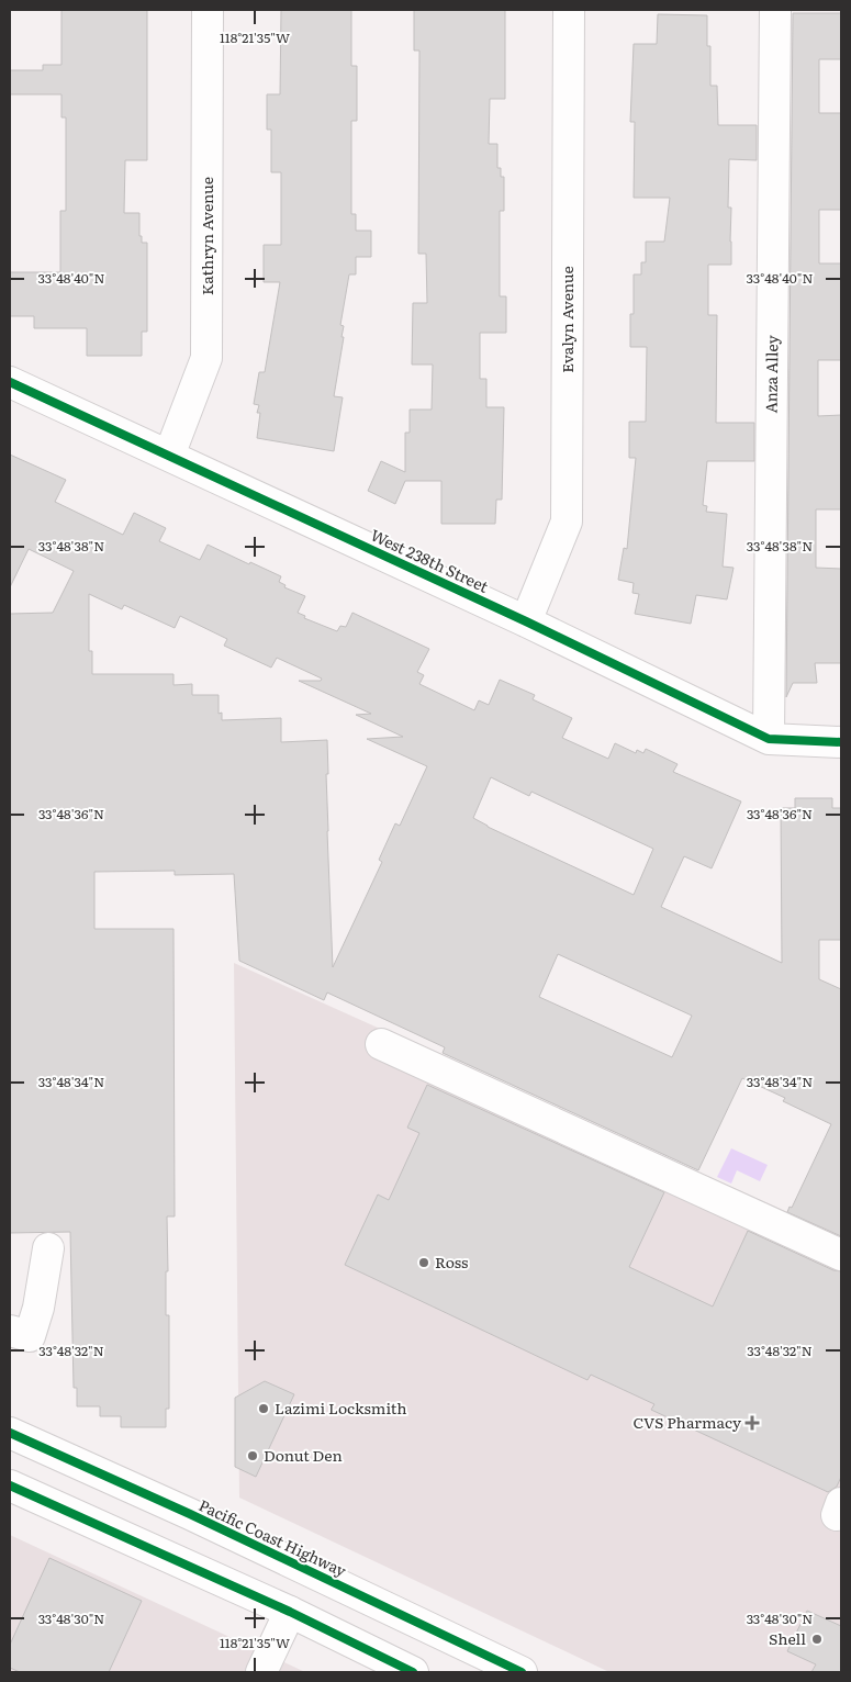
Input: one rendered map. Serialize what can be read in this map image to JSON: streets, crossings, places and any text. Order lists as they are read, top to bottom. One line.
{"streets":{"main road":["Kathryn Avenue","Evalyn Avenue","Anza Alley","West 238th Street","Pacific Coast Highway"]},"crossings":[["Kathryn Avenue","West 238th Street"],["Evalyn Avenue","West 238th Street"],["Anza Alley","West 238th Street"]],"places":{"other":["Ross","Lazimi Locksmith","Donut Den","Shell"],"health":["CVS Pharmacy"]},"coordinates":["118°21'35\"W","33°48'40\"N","33°48'38\"N","33°48'36\"N","33°48'34\"N","33°48'32\"N","33°48'30\"N"]}
